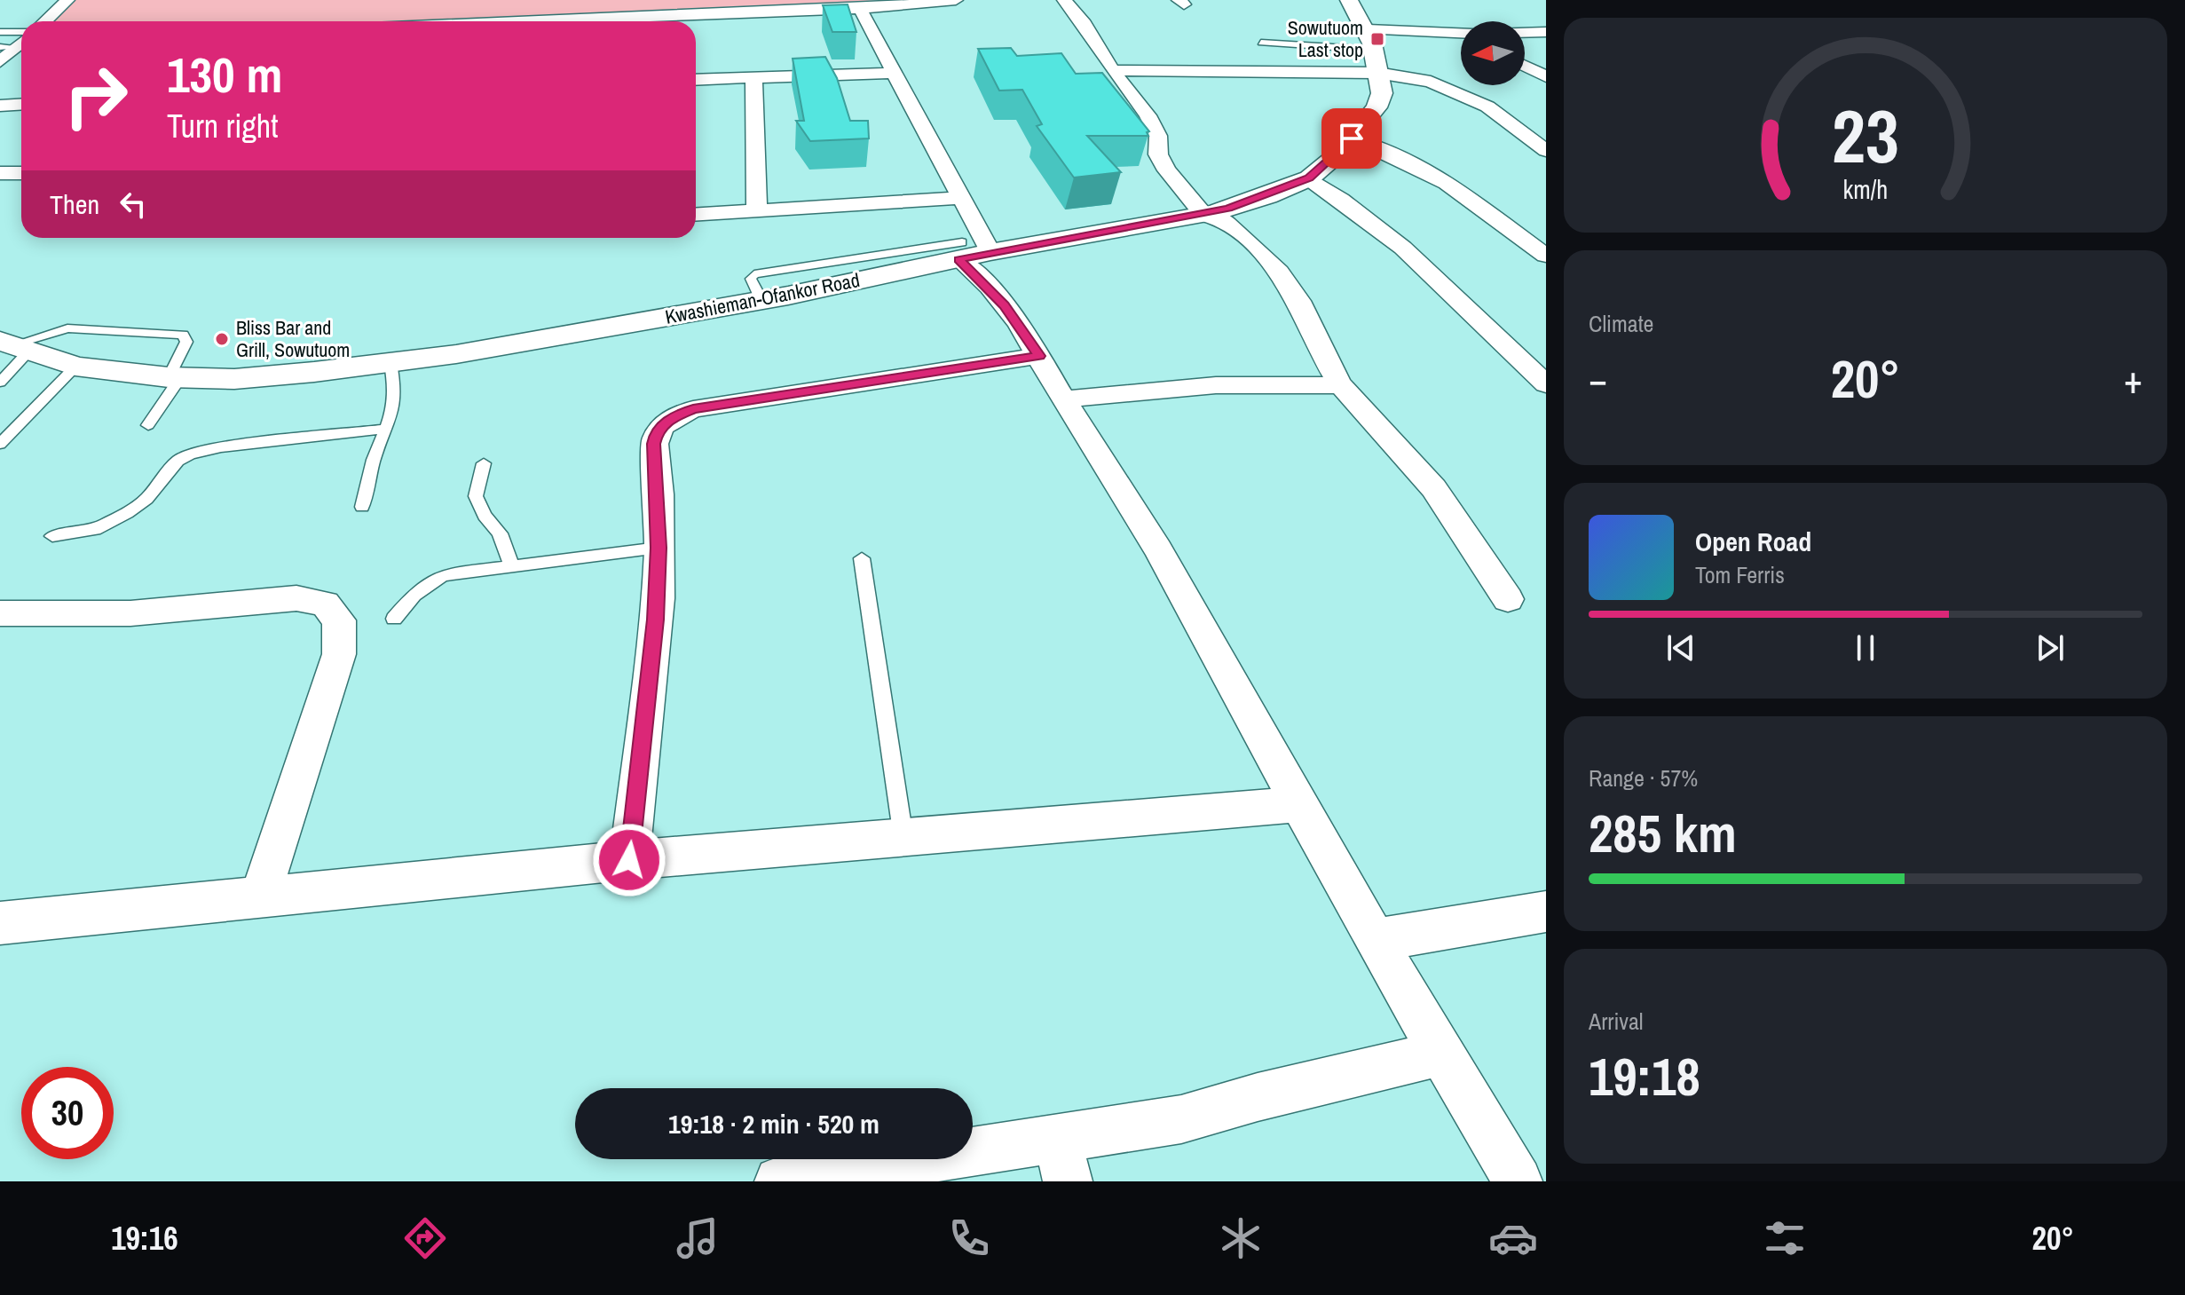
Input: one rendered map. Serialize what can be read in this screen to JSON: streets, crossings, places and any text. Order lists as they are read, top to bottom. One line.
{"streets":{"main road":["Kwashieman-Ofankor Road"]},"places":{"transit":["Sowutuom Last stop"],"other":["Bliss Bar and Grill, Sowutuom"]},"north":"left","page":{"turn":["130 m","Turn right"],"then":"Then","tile":["Climate",["Range · 57%","285 km"],["Arrival","19:18"]],"heat":["−","20°","+"],"song":["Open Road","Tom Ferris"],"limit":"30","trip":"19:18 · 2 min · 520 m","tabs":["19:16","20°"],"gauge":["23","km/h"]}}
